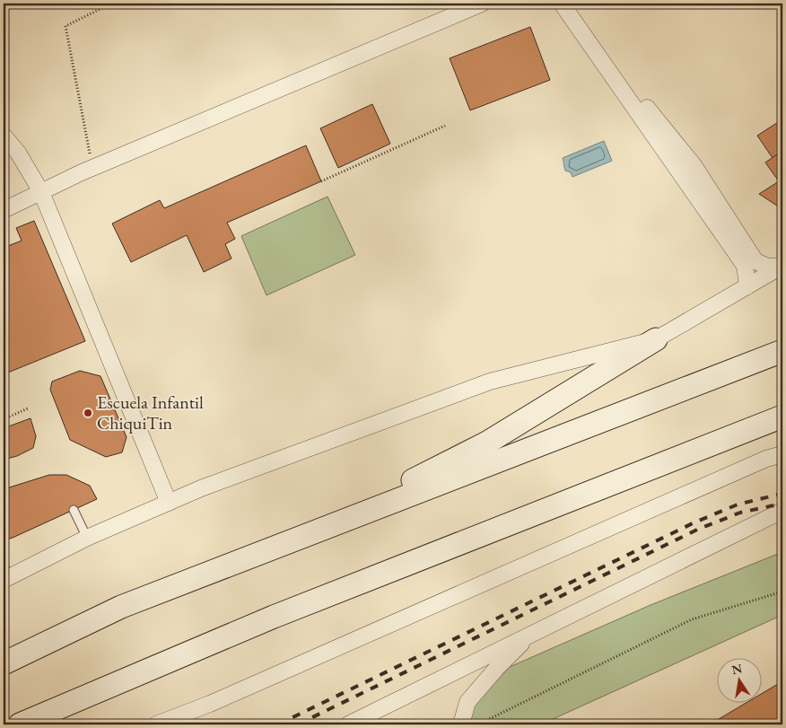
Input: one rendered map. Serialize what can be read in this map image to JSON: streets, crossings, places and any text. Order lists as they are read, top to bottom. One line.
{"places":["Escuela Infantil ChiquiTin"],"north":"top"}
